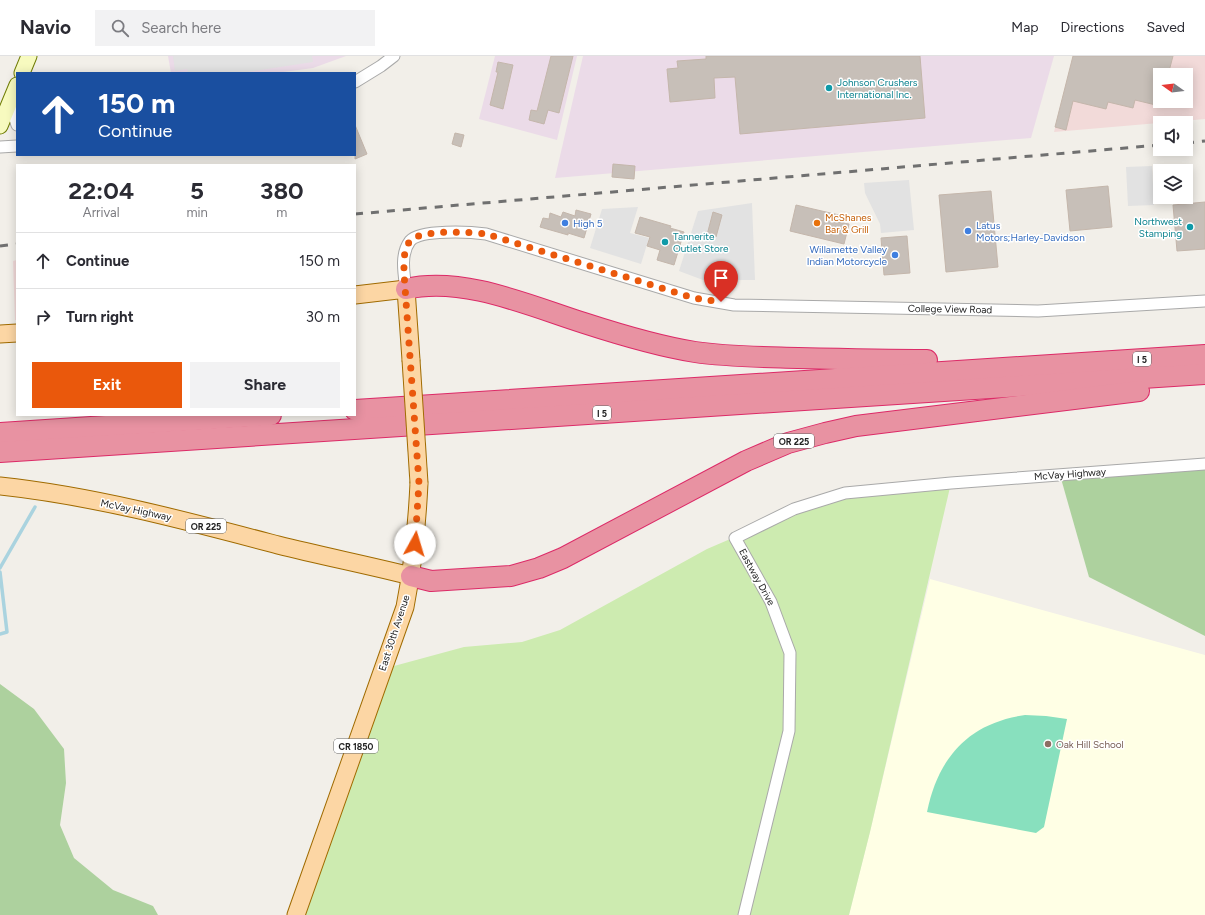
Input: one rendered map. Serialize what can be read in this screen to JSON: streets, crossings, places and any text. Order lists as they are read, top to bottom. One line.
{"streets":{"highway":["I 5","OR 225"],"main road":["McVay Highway","East 30th Avenue","CR 1850"],"street":["College View Road","Eastway Drive"]},"crossings":[["College View Road","East 30th Avenue"],["OR 225","McVay Highway"],["OR 225","East 30th Avenue"],["McVay Highway","Eastway Drive"],["McVay Highway","East 30th Avenue"]],"places":["Johnson Crushers International Inc.","High 5","McShanes Bar & Grill","Northwest Stamping","Latus Motors;Harley-Davidson","Tannerite Outlet Store","Willamette Valley Indian Motorcycle","Oak Hill School"],"north":"left","page":{"header":"Navio","search":"Search here","nav":["Map","Directions","Saved"],"turn":["150 m","Continue"],"eta":["22:04","Arrival","5","min","380","m"],"list":[{"name":"Continue","value":"150 m"},{"name":"Turn right","value":"30 m"}],"buttons":["Exit","Share"]}}
